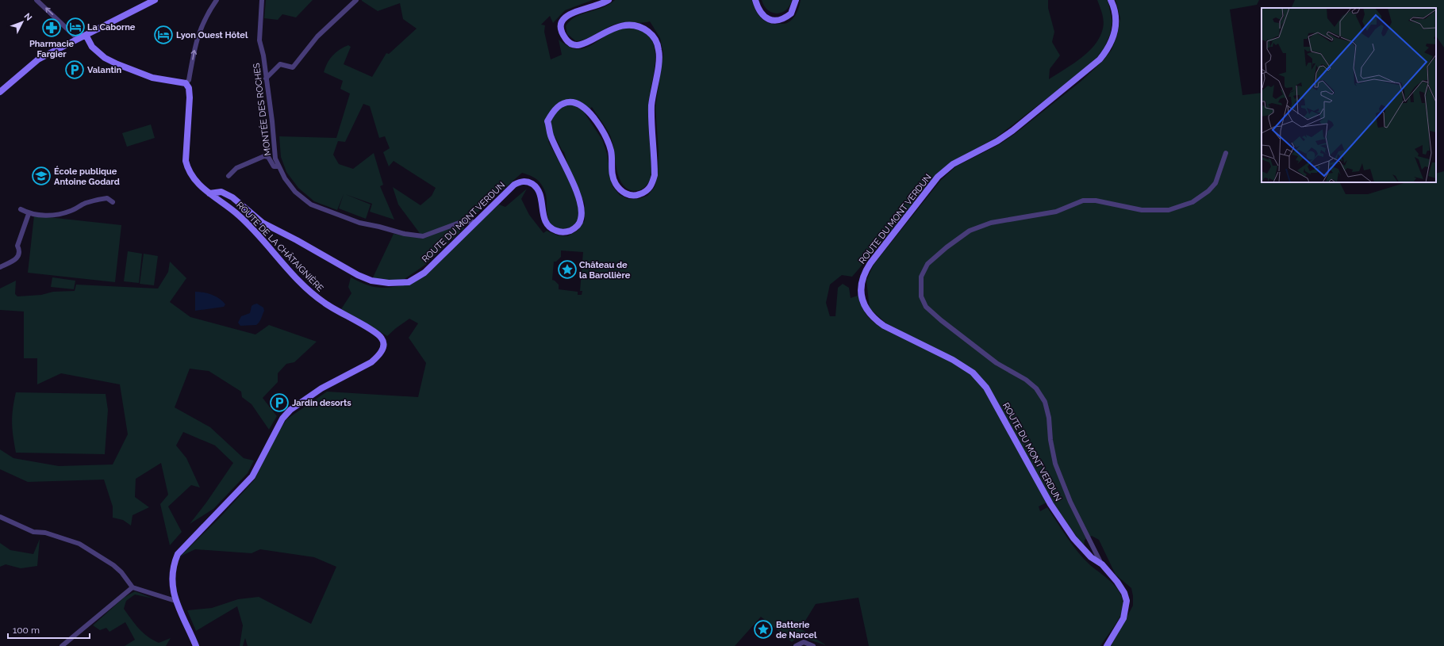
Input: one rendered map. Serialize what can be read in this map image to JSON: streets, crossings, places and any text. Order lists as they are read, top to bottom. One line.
{"streets":{"street":["MONTÉE DES ROCHES","ROUTE DU MONT VERDUN","ROUTE DE LA CHÂTAIGNIÈRE"]},"crossings":[["MONTÉE DES ROCHES","ROUTE DU MONT VERDUN"],["ROUTE DU MONT VERDUN","ROUTE DE LA CHÂTAIGNIÈRE"]],"places":{"hotel":["La Caborne","Lyon Ouest Hôtel"],"pharmacy":["Pharmacie Fargier"],"parking":["Valantin","Jardin desorts"],"school or university":["École publique Antoine Godard"],"place":["Château de la Barollière","Batterie de Narcel"]},"scale_bar":"100 m","north":"top right"}
